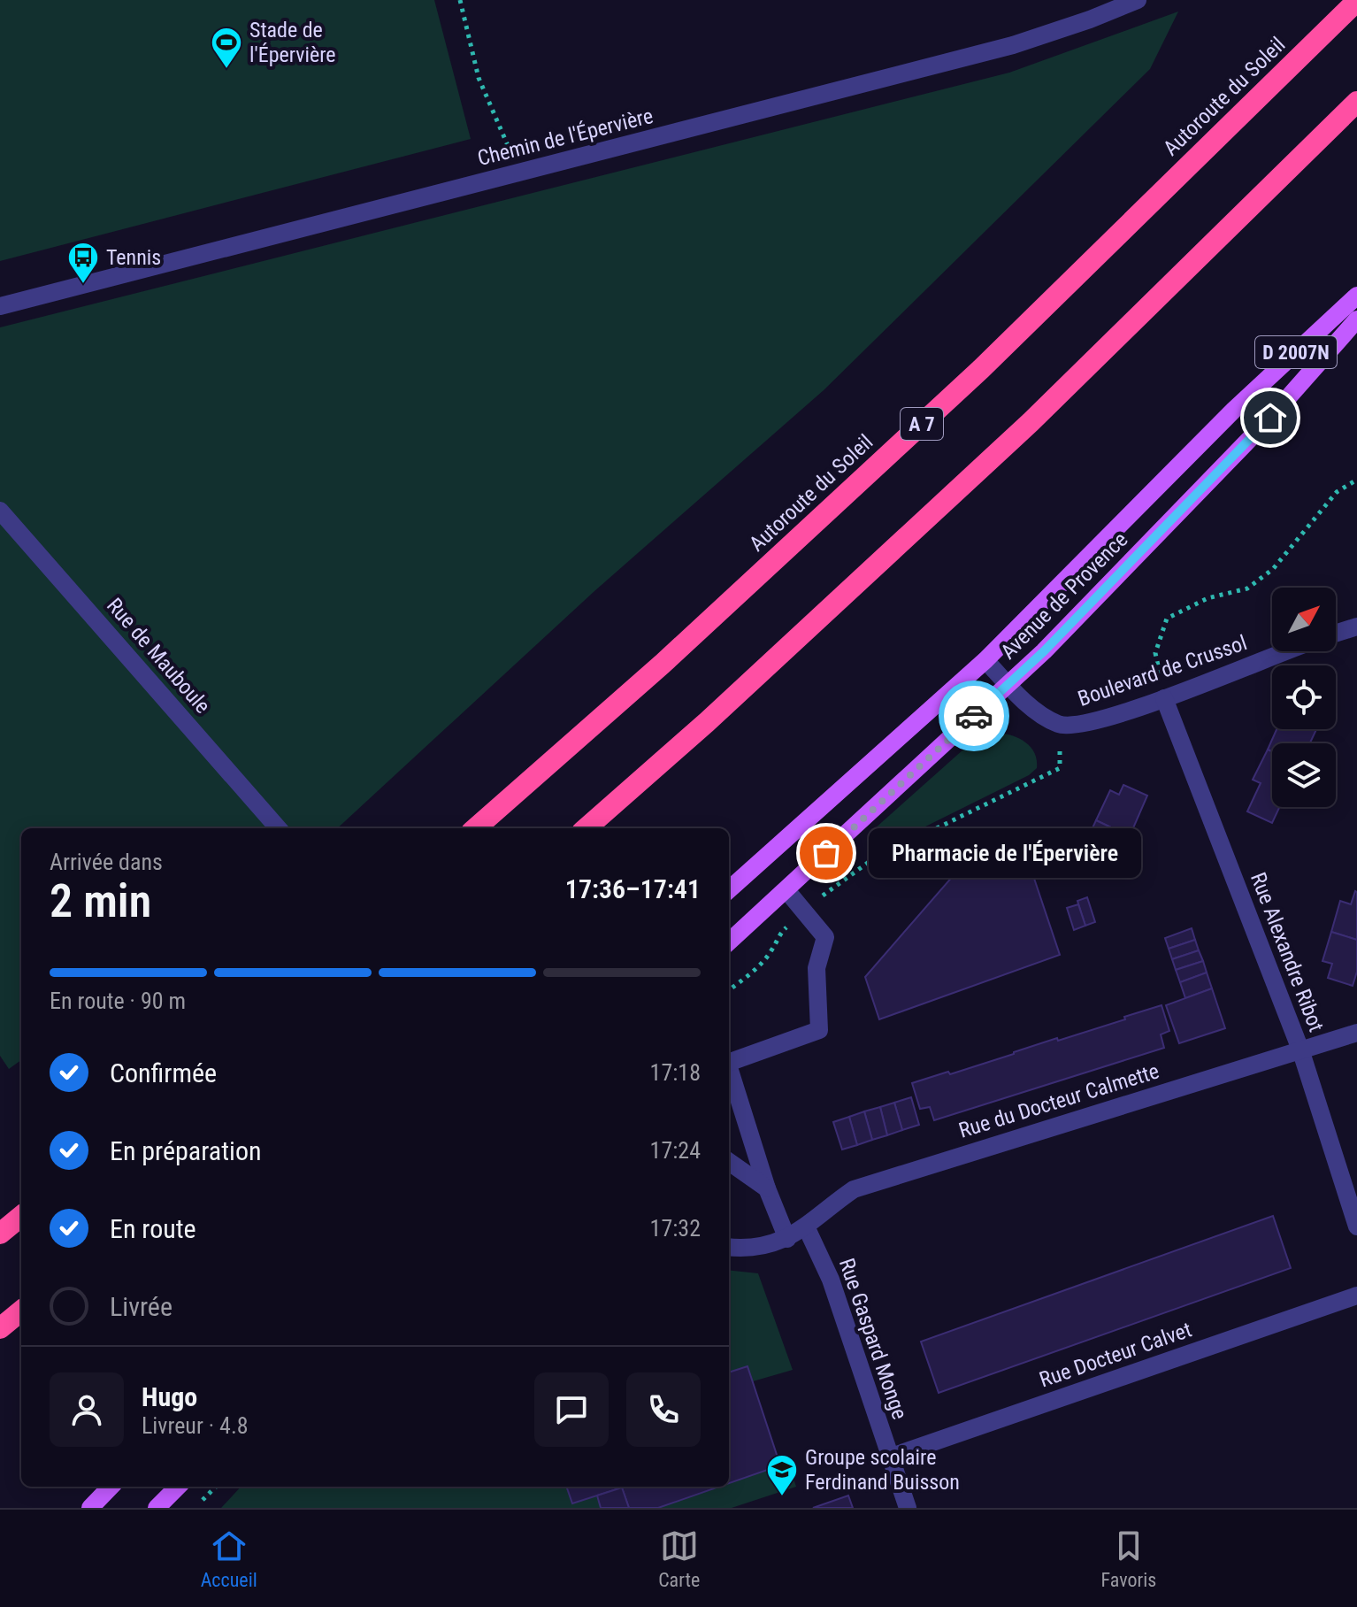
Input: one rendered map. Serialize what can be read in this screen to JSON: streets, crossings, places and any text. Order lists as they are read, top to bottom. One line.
{"streets":{"highway":["Autoroute du Soleil","A 7"],"main road":["D 2007N","Avenue de Provence"],"street":["Chemin de l'Épervière","Rue de Mauboule","Boulevard de Crussol","Rue Alexandre Ribot","Rue du Docteur Calmette","Rue Gaspard Monge","Rue Docteur Calvet"]},"crossings":[["Boulevard de Crussol","Rue Alexandre Ribot"],["Rue Alexandre Ribot","Rue du Docteur Calmette"],["Rue du Docteur Calmette","Rue Gaspard Monge"],["Rue Gaspard Monge","Rue Docteur Calvet"]],"places":{"sports":["Stade de l'Épervière"],"bus stop":["Tennis"],"other":["Pharmacie de l'Épervière"],"school or university":["Groupe scolaire Ferdinand Buisson"]},"north":"top right","page":{"bubble":"Pharmacie de l'Épervière","heading":["2 min","Arrivée dans","17:36–17:41"],"panel":["Hugo","Livreur · 4.8"],"bar":"En route · 90 m","list":[["Confirmée","17:18"],["En préparation","17:24"],["En route","17:32"],"Livrée"],"tabs":["Accueil","Carte","Favoris"]}}
